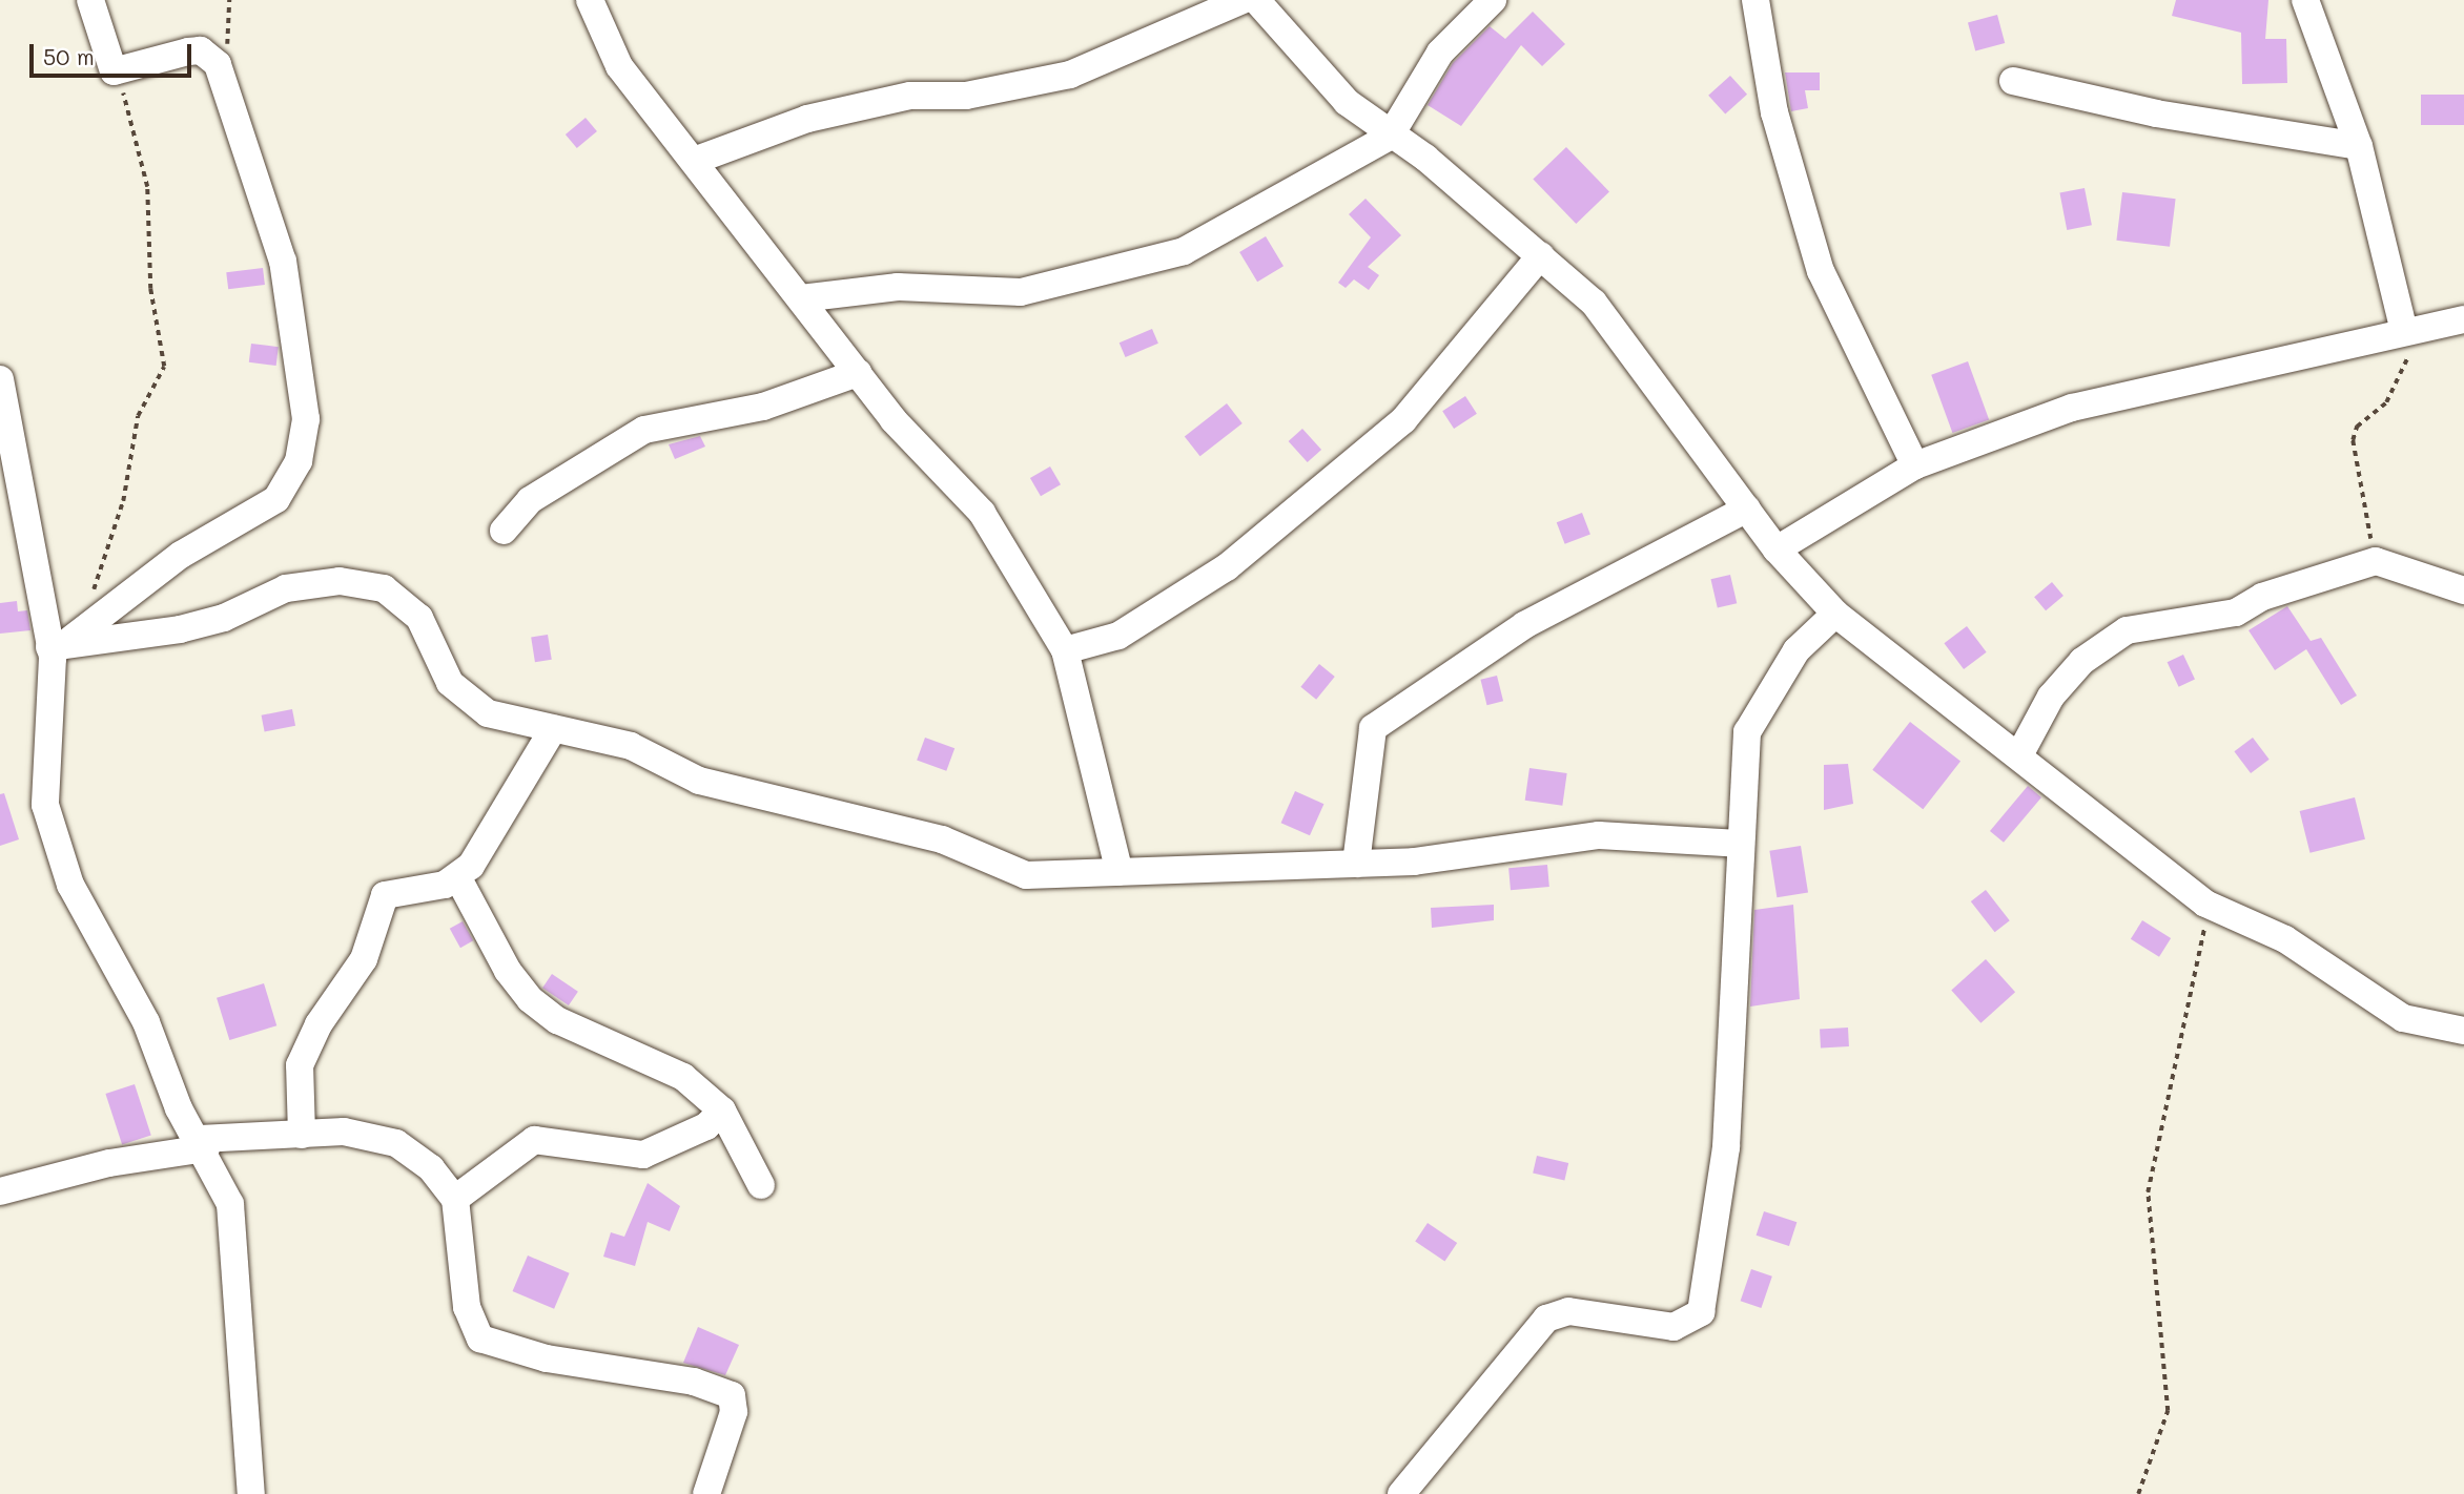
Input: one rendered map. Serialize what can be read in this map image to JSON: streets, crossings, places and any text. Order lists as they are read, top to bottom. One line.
{"scale_bar":"50 m"}
